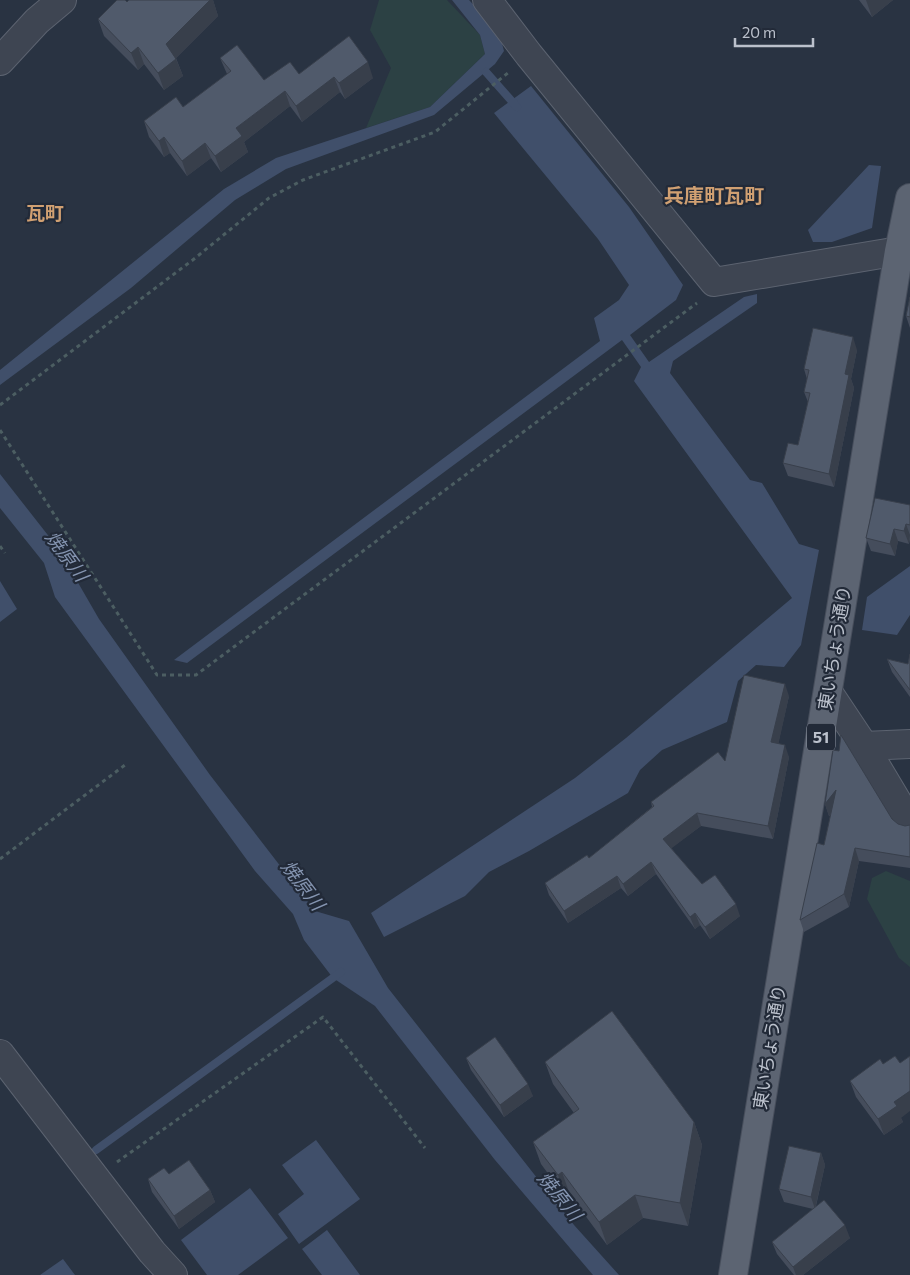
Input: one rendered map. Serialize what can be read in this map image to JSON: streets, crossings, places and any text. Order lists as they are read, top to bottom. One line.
{"streets":{"main road":["東いちょう通り","51"]},"districts":["兵庫町瓦町","瓦町"],"water":["焼原川"],"scale_bar":"20 m"}
